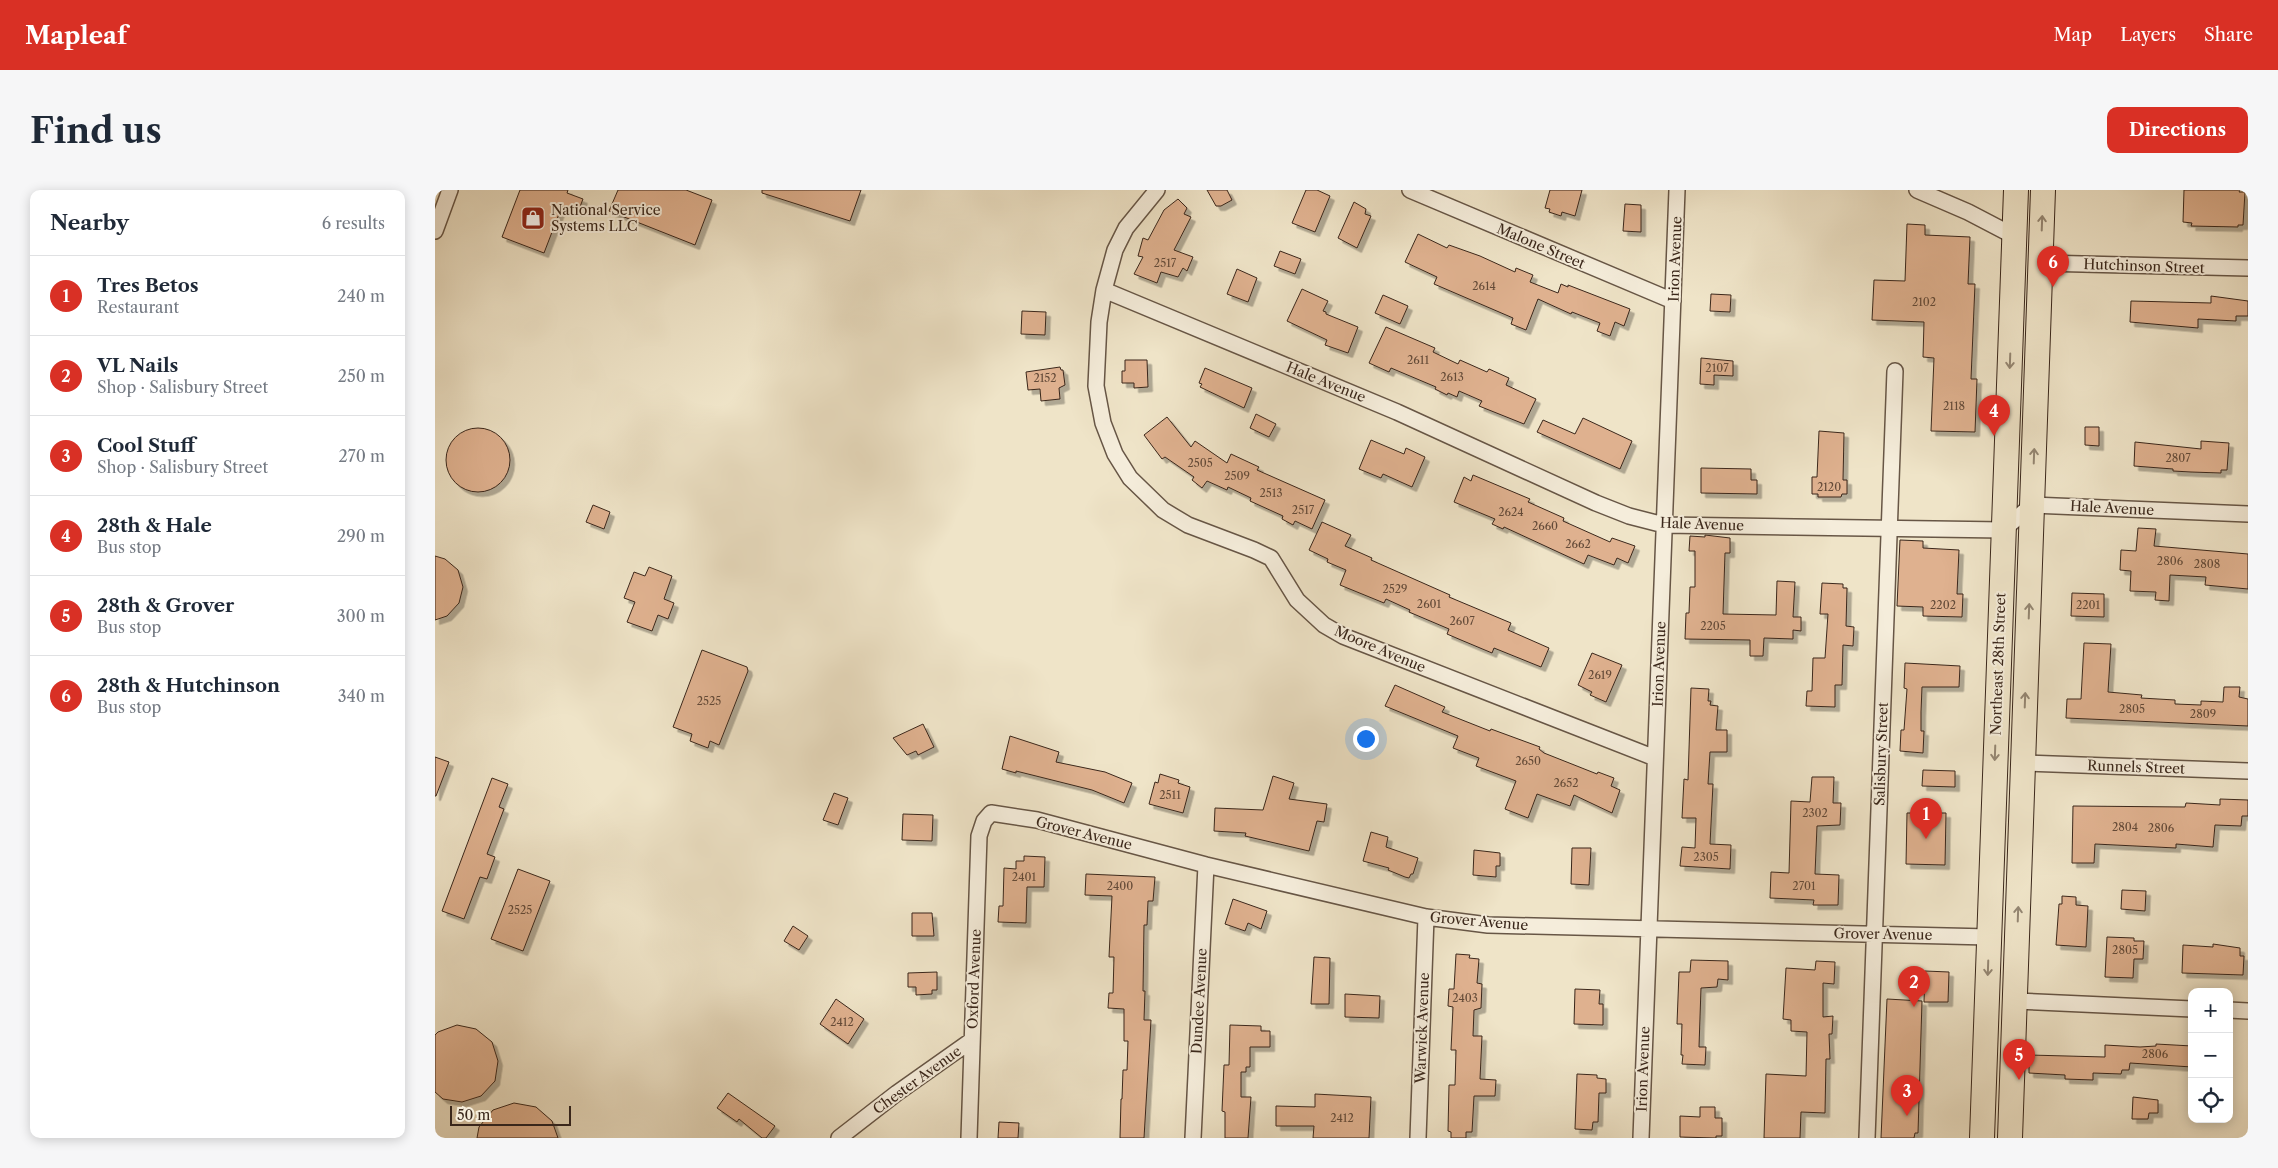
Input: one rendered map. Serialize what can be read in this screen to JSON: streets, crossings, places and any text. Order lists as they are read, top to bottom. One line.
{"streets":{"main road":["Northeast 28th Street"],"street":["Malone Street","Irion Avenue","Hutchinson Street","Hale Avenue","Moore Avenue","Salisbury Street","Runnels Street","Grover Avenue","Oxford Avenue","Dundee Avenue","Warwick Avenue","Chester Avenue"]},"crossings":[["Malone Street","Irion Avenue"],["Irion Avenue","Hale Avenue"],["Irion Avenue","Moore Avenue"],["Irion Avenue","Grover Avenue"],["Hutchinson Street","Northeast 28th Street"],["Hale Avenue","Moore Avenue"],["Hale Avenue","Northeast 28th Street"],["Hale Avenue","Salisbury Street"],["Northeast 28th Street","Runnels Street"],["Northeast 28th Street","Grover Avenue"],["Salisbury Street","Grover Avenue"],["Grover Avenue","Oxford Avenue"],["Grover Avenue","Dundee Avenue"],["Grover Avenue","Warwick Avenue"],["Oxford Avenue","Chester Avenue"]],"places":{"shop":["National Service Systems LLC"]},"house_numbers":["2517","2614","2102","2611","2107","2613","2152","2118","2807","2505","2509","2120","2513","2517","2624","2660","2662","2806","2808","2529","2601","2202","2201","2607","2205","2619","2525","2805","2809","2650","2652","2511","2302","2804","2806","2305","2401","2400","2701","2525","2805","2403","2412","2806","2412"],"scale_bar":"50 m","page":{"header":"Mapleaf","nav":["Map","Layers","Share"],"buttons":"Directions","title":"Find us","heading":["Nearby","6 results"],"pins":["6","4","1","2","5","3"],"list":[{"mark":"1","name":"Tres Betos","note":"Restaurant","value":"240 m"},{"mark":"2","name":"VL Nails","note":"Shop · Salisbury Street","value":"250 m"},{"mark":"3","name":"Cool Stuff","note":"Shop · Salisbury Street","value":"270 m"},{"mark":"4","name":"28th & Hale","note":"Bus stop","value":"290 m"},{"mark":"5","name":"28th & Grover","note":"Bus stop","value":"300 m"},{"mark":"6","name":"28th & Hutchinson","note":"Bus stop","value":"340 m"}],"map_buttons":["+","−"],"scale":"50 m"}}
